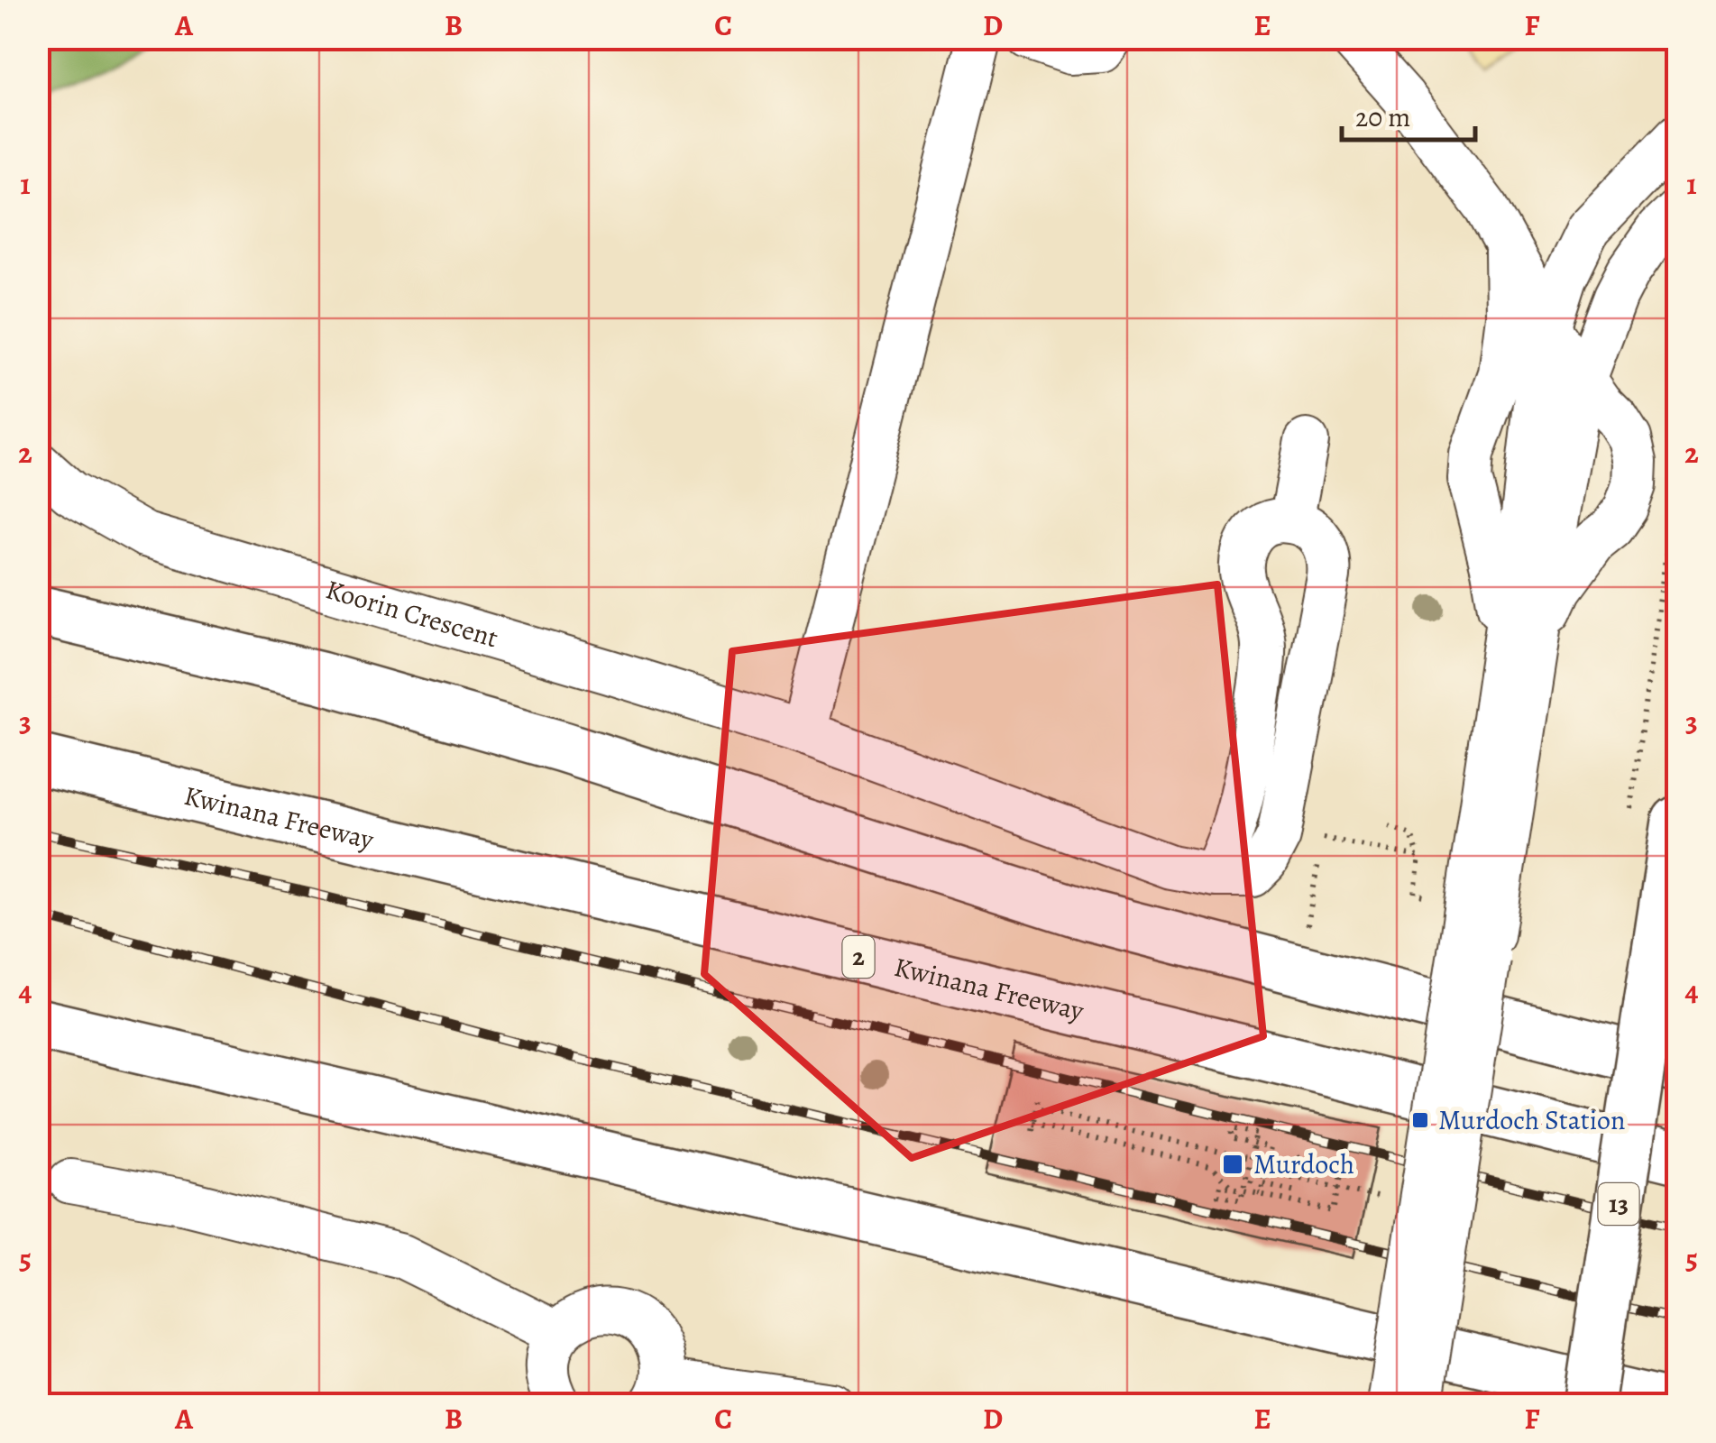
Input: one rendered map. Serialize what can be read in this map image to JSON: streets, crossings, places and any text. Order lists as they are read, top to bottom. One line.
{"streets":{"highway":["Kwinana Freeway","2","13"],"lane":["Koorin Crescent"]},"places":{"transit":["Murdoch Station","Murdoch"]},"scale_bar":"20 m","grid":{"columns":["A","B","C","D","E","F"],"rows":["1","2","3","4","5"]}}
